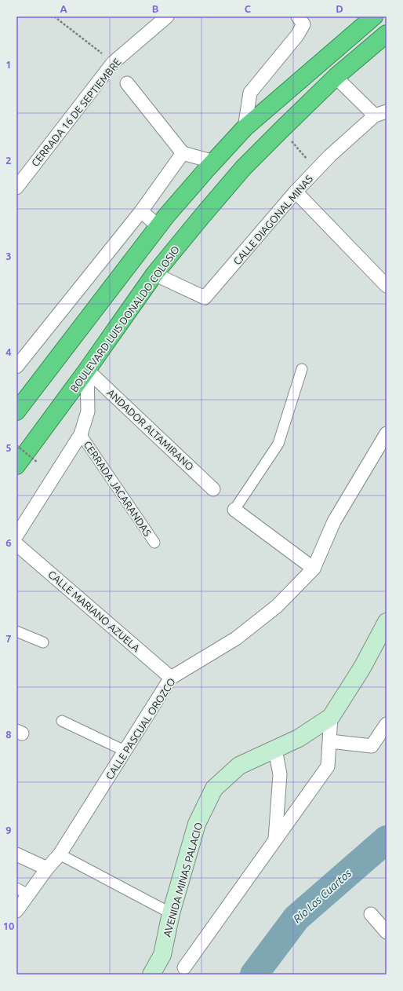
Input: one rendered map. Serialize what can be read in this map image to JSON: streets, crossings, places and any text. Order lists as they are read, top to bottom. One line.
{"streets":{"highway":["BOULEVARD LUIS DONALDO COLOSIO"],"main road":["AVENIDA MINAS PALACIO"],"street":["CERRADA 16 DE SEPTIEMBRE","CALLE DIAGONAL MINAS","ANDADOR ALTAMIRANO","CERRADA JACARANDAS","CALLE MARIANO AZUELA","CALLE PASCUAL OROZCO"]},"crossings":[["CALLE DIAGONAL MINAS","BOULEVARD LUIS DONALDO COLOSIO"],["BOULEVARD LUIS DONALDO COLOSIO","ANDADOR ALTAMIRANO"],["CALLE MARIANO AZUELA","CALLE PASCUAL OROZCO"]],"water":["Río Los Cuartos"],"grid":{"columns":["A","B","C","D"],"rows":["1","2","3","4","5","6","7","8","9","10"]}}
